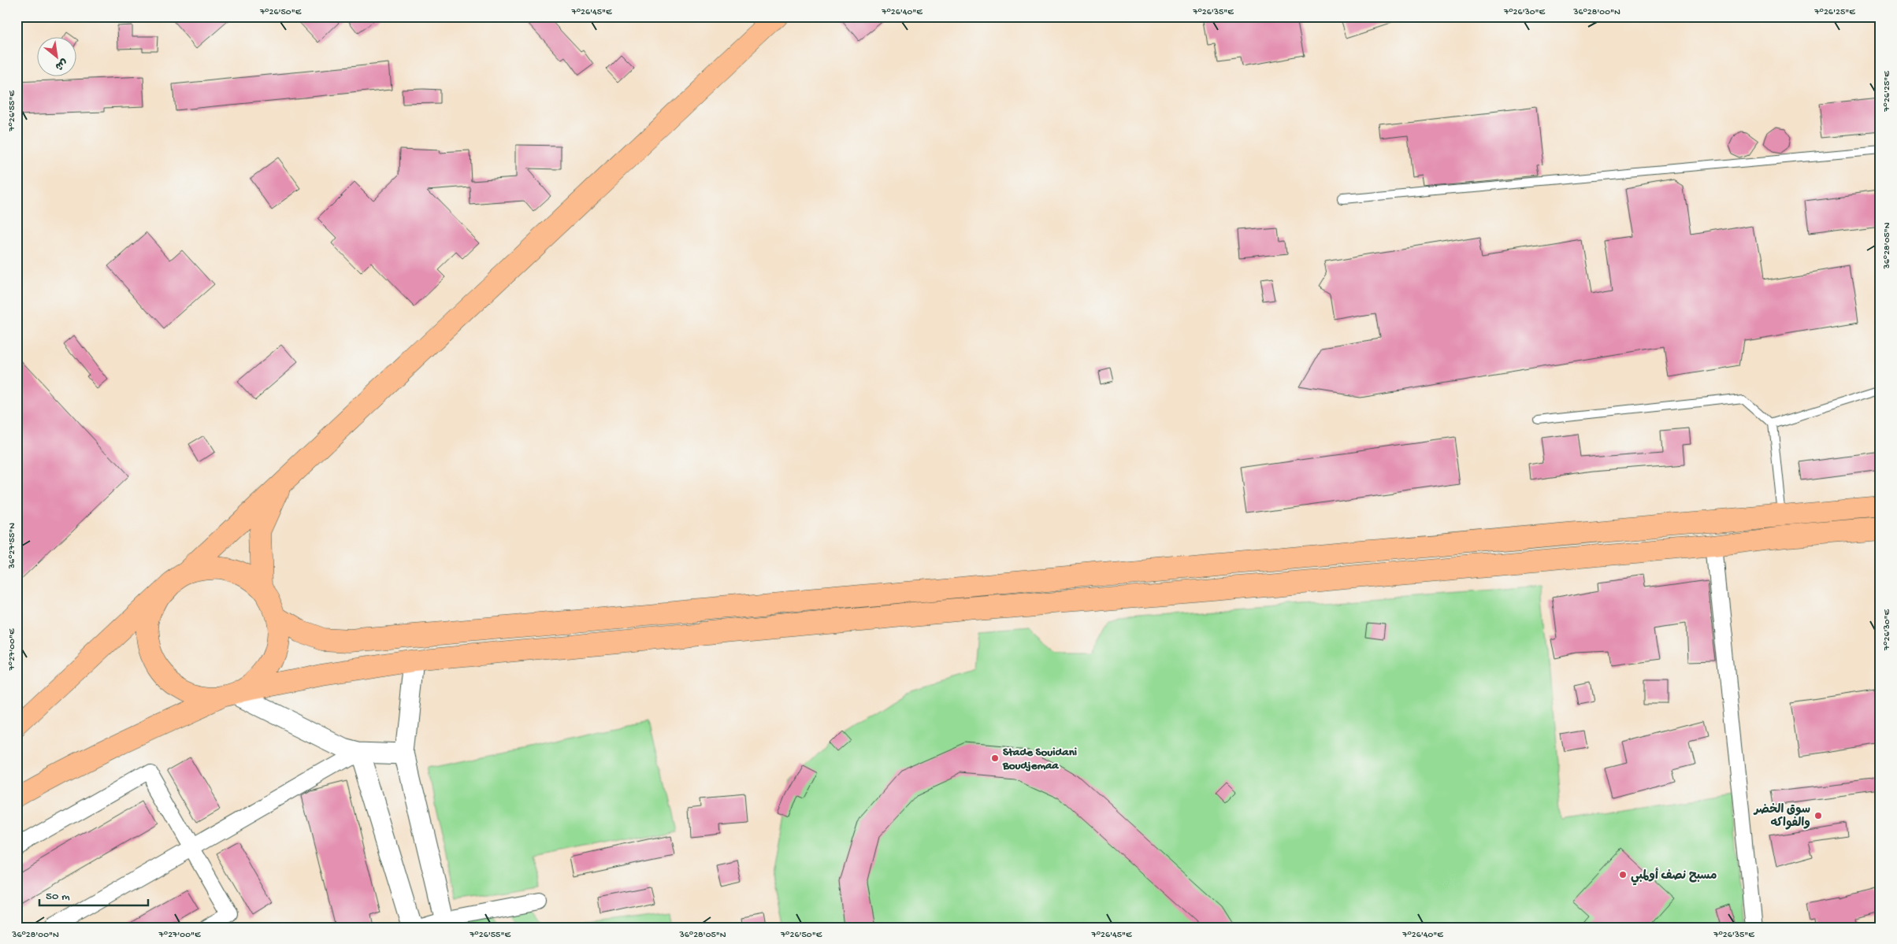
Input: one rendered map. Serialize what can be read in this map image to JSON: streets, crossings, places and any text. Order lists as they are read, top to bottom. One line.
{"places":["Stade Souidani Boudjemaa","سوق الخضر والفواكه","مسبح نصف أولمبي"],"scale_bar":"50 m","north":"bottom right","coordinates":["7°26'50\"E","7°26'45\"E","7°26'40\"E","7°26'35\"E","7°26'30\"E","36°28'00\"N","7°26'25\"E","7°26'55\"E","36°28'05\"N","36°27'55\"N","7°27'00\"E"]}
